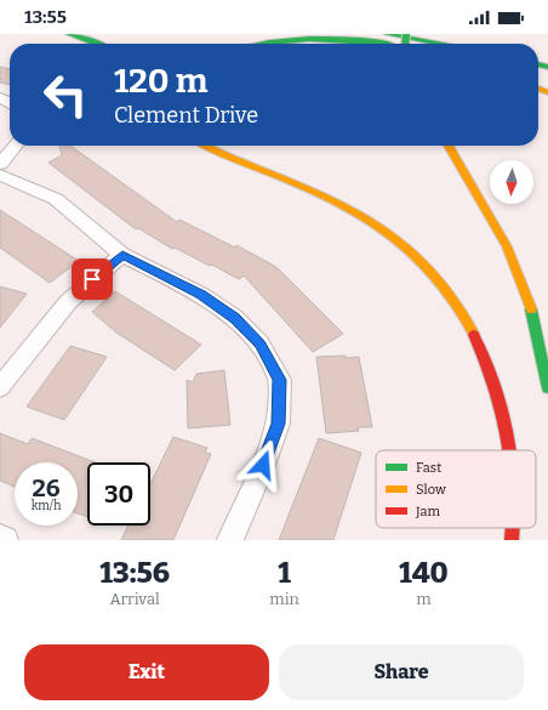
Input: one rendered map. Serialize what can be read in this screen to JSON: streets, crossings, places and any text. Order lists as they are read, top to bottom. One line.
{"legend":["Fast","Slow","Jam"],"north":"bottom","page":{"status":"13:55","turn":["120 m","Clement Drive"],"speed":"26 km/h","limit":"30","eta":["13:56","Arrival","1","min","140","m"],"buttons":["Exit","Share"]}}
